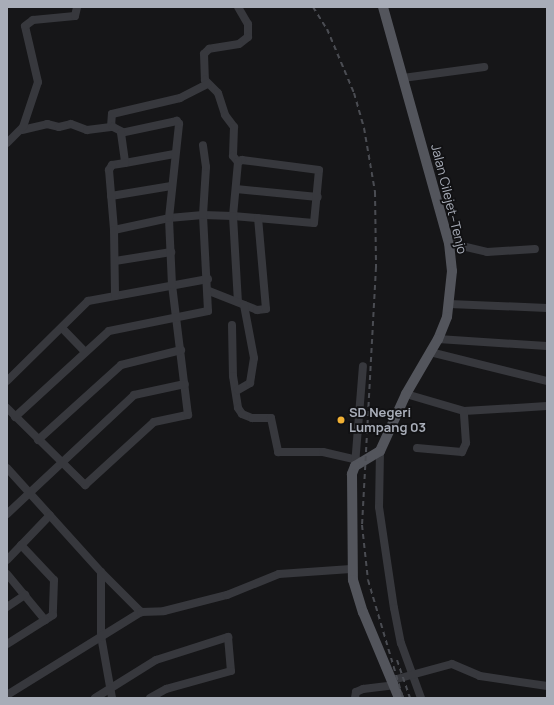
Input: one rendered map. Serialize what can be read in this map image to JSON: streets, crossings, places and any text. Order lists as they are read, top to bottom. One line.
{"streets":{"main road":["Jalan Cilejet–Tenjo"]},"places":["SD Negeri Lumpang 03"]}
